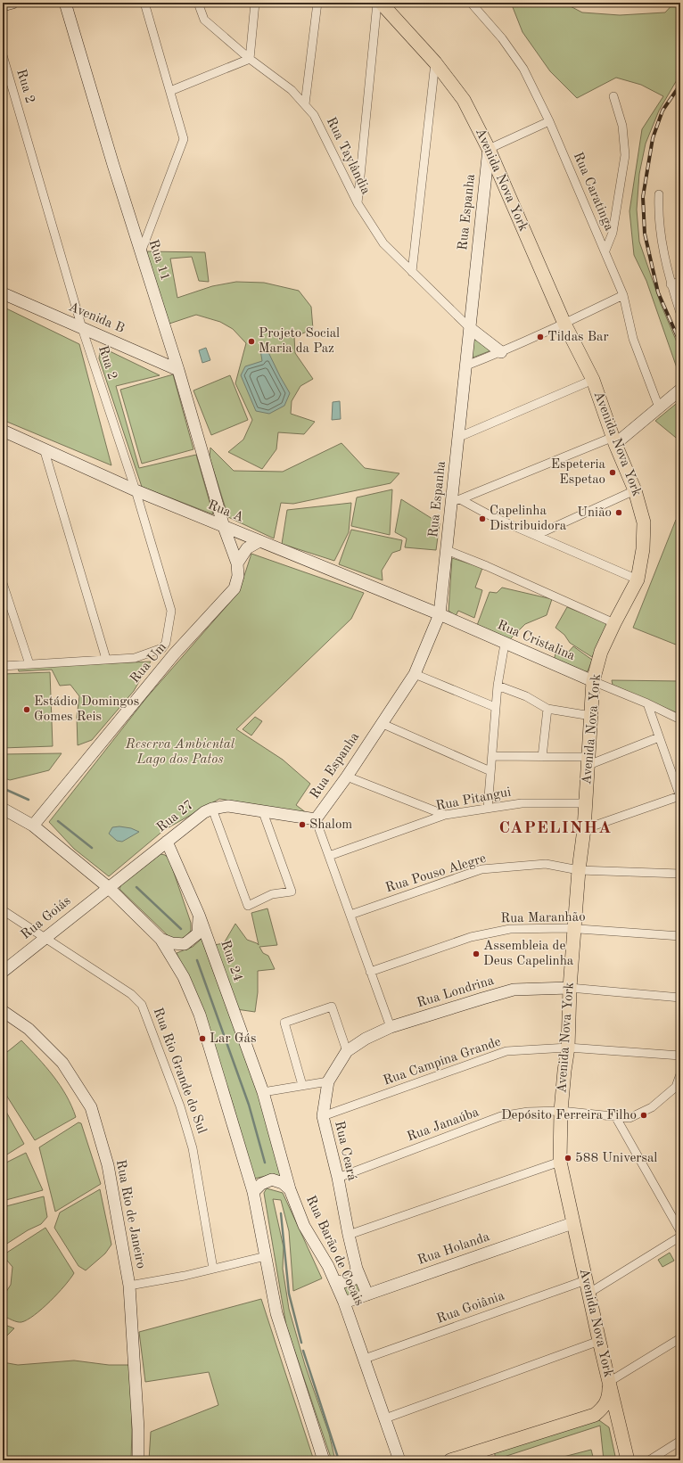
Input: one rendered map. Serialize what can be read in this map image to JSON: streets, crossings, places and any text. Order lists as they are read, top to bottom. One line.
{"streets":{"main road":["Avenida Nova York"],"street":["Rua 2","Rua Taylândia","Rua Caratinga","Rua Espanha","Rua 11","Avenida B","Rua A","Rua Cristalina","Rua Um","Rua Pitangui","Rua 27","Rua Pouso Alegre","Rua Goiás","Rua Maranhão","Rua 24","Rua Londrina","Rua Campina Grande","Rua Rio Grande do Sul","Rua Janaúba","Rua Ceará","Rua Rio de Janeiro","Rua Holanda","Rua Barão de Cocais","Rua Goiânia"]},"crossings":[["Rua 2","Avenida B"],["Rua 2","Rua A"],["Rua Taylândia","Rua Espanha"],["Avenida Nova York","Rua Espanha"],["Avenida Nova York","Rua Cristalina"],["Avenida Nova York","Rua Pitangui"],["Avenida Nova York","Rua Pouso Alegre"],["Avenida Nova York","Rua Maranhão"],["Avenida Nova York","Rua Londrina"],["Avenida Nova York","Rua Campina Grande"],["Avenida Nova York","Rua Janaúba"],["Avenida Nova York","Rua Holanda"],["Avenida Nova York","Rua Goiânia"],["Rua Espanha","Rua A"],["Rua Espanha","Rua Cristalina"],["Rua Espanha","Rua 27"],["Rua 11","Avenida B"],["Rua 11","Rua A"],["Rua 11","Rua Um"],["Rua A","Rua Cristalina"],["Rua A","Rua Um"],["Rua 27","Rua Goiás"],["Rua 27","Rua 24"],["Rua Goiás","Rua Rio Grande do Sul"],["Rua 24","Rua Barão de Cocais"],["Rua Londrina","Rua Ceará"],["Rua Campina Grande","Rua Ceará"],["Rua Janaúba","Rua Ceará"],["Rua Ceará","Rua Holanda"],["Rua Holanda","Rua Barão de Cocais"],["Rua Barão de Cocais","Rua Goiânia"]],"districts":["CAPELINHA"],"parks":["Reserva Ambiental Lago dos Patos"],"places":["Tildas Bar","Projeto Social Maria da Paz","Espeteria Espetao","União","Capelinha Distribuidora","Estádio Domingos Gomes Reis","Shalom","Assembleia de Deus Capelinha","Lar Gás","Depósito Ferreira Filho","588 Universal"]}
